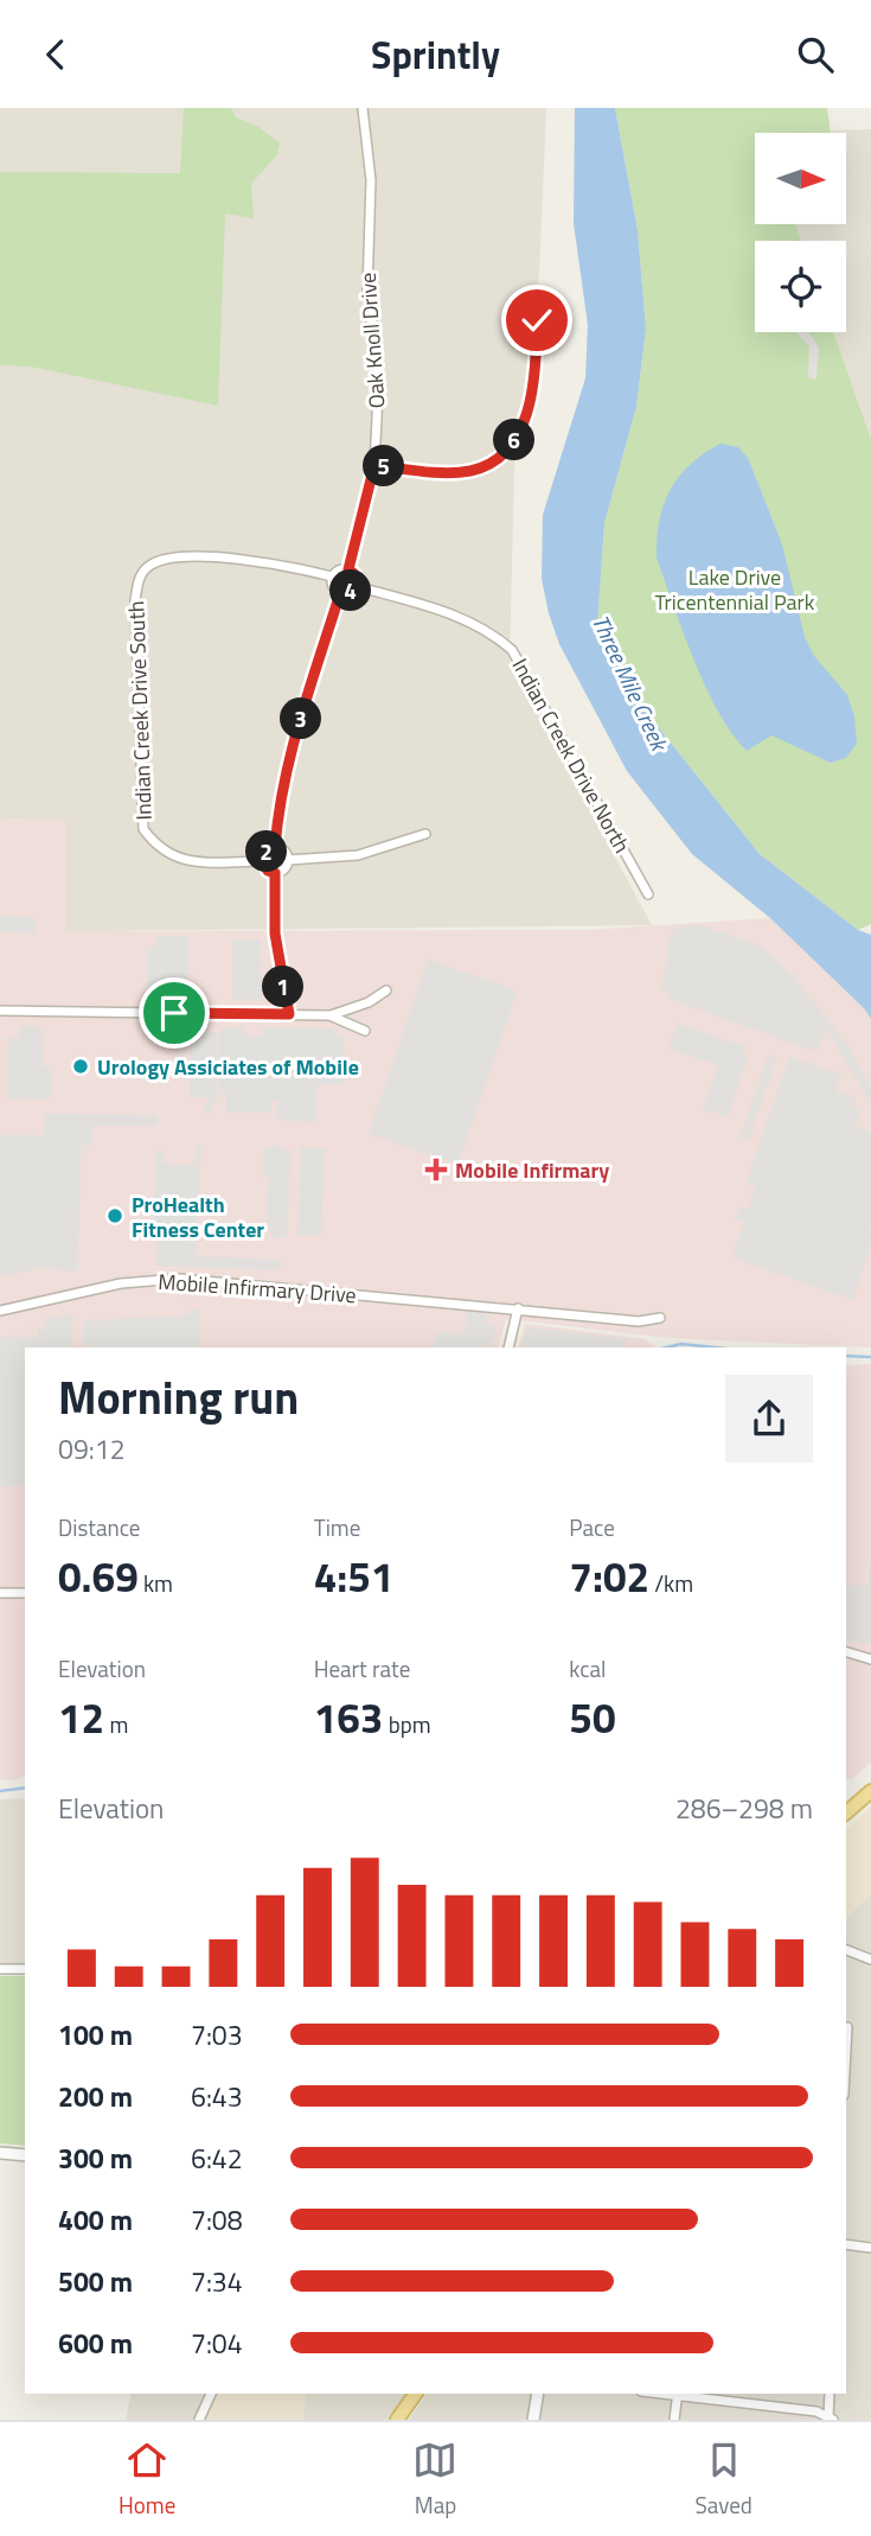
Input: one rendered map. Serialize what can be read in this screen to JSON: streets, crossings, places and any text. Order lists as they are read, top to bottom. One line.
{"streets":{"street":["Oak Knoll Drive","Indian Creek Drive South","Indian Creek Drive North","Mobile Infirmary Drive"]},"crossings":[["Oak Knoll Drive","Indian Creek Drive South"],["Oak Knoll Drive","Indian Creek Drive North"],["Indian Creek Drive South","Indian Creek Drive North"]],"water":["Three Mile Creek"],"parks":["Lake Drive Tricentennial Park"],"places":{"other":["Urology Assiciates of Mobile","ProHealth Fitness Center"],"health":["Mobile Infirmary"]},"north":"right","page":{"header":"Sprintly","pins":["6","5","4","3","2","1"],"heading":["Morning run","09:12"],"stats":[["Distance","0.69 km"],["Time","4:51"],["Pace","7:02 /km"],["Elevation","12 m"],["Heart rate","163 bpm"],["kcal","50"]],"chart":["Elevation","286–298 m"],"list":[{"name":"100 m","note":"7:03"},{"name":"200 m","note":"6:43"},{"name":"300 m","note":"6:42"},{"name":"400 m","note":"7:08"},{"name":"500 m","note":"7:34"},{"name":"600 m","note":"7:04"}],"tabs":["Home","Map","Saved"]}}
